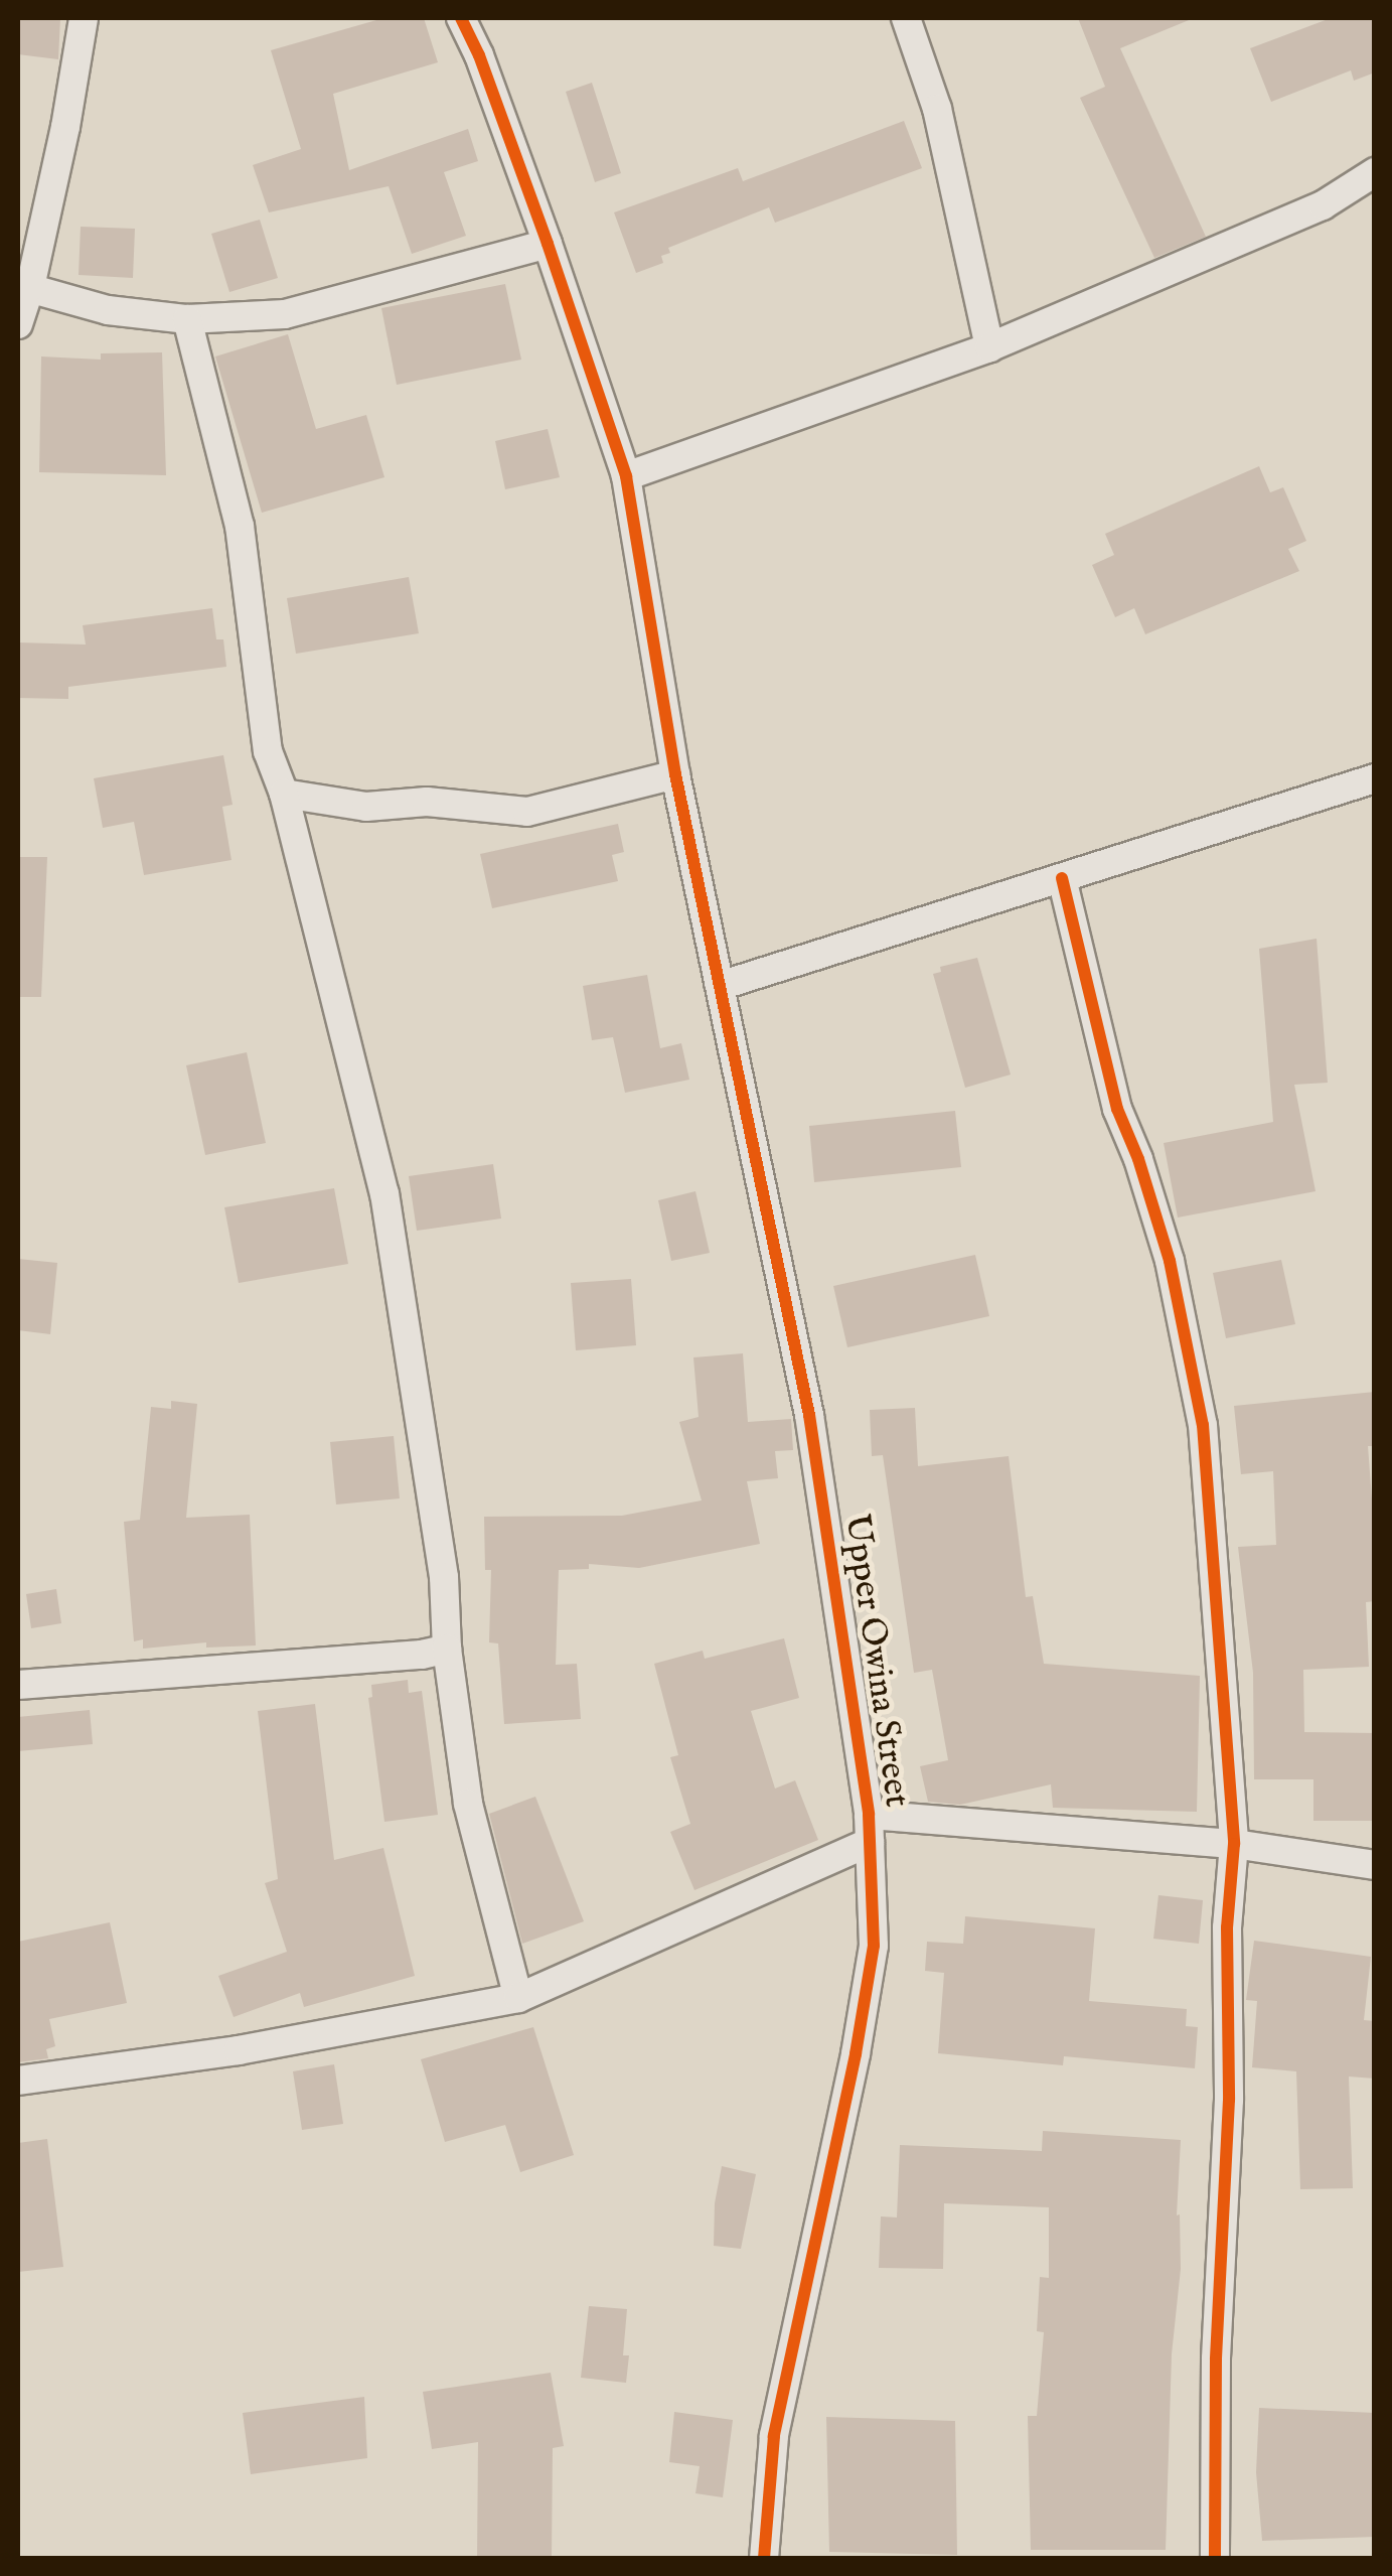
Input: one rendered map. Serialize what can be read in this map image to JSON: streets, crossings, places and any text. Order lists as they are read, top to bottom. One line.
{"streets":{"street":["Upper Owina Street"]}}
